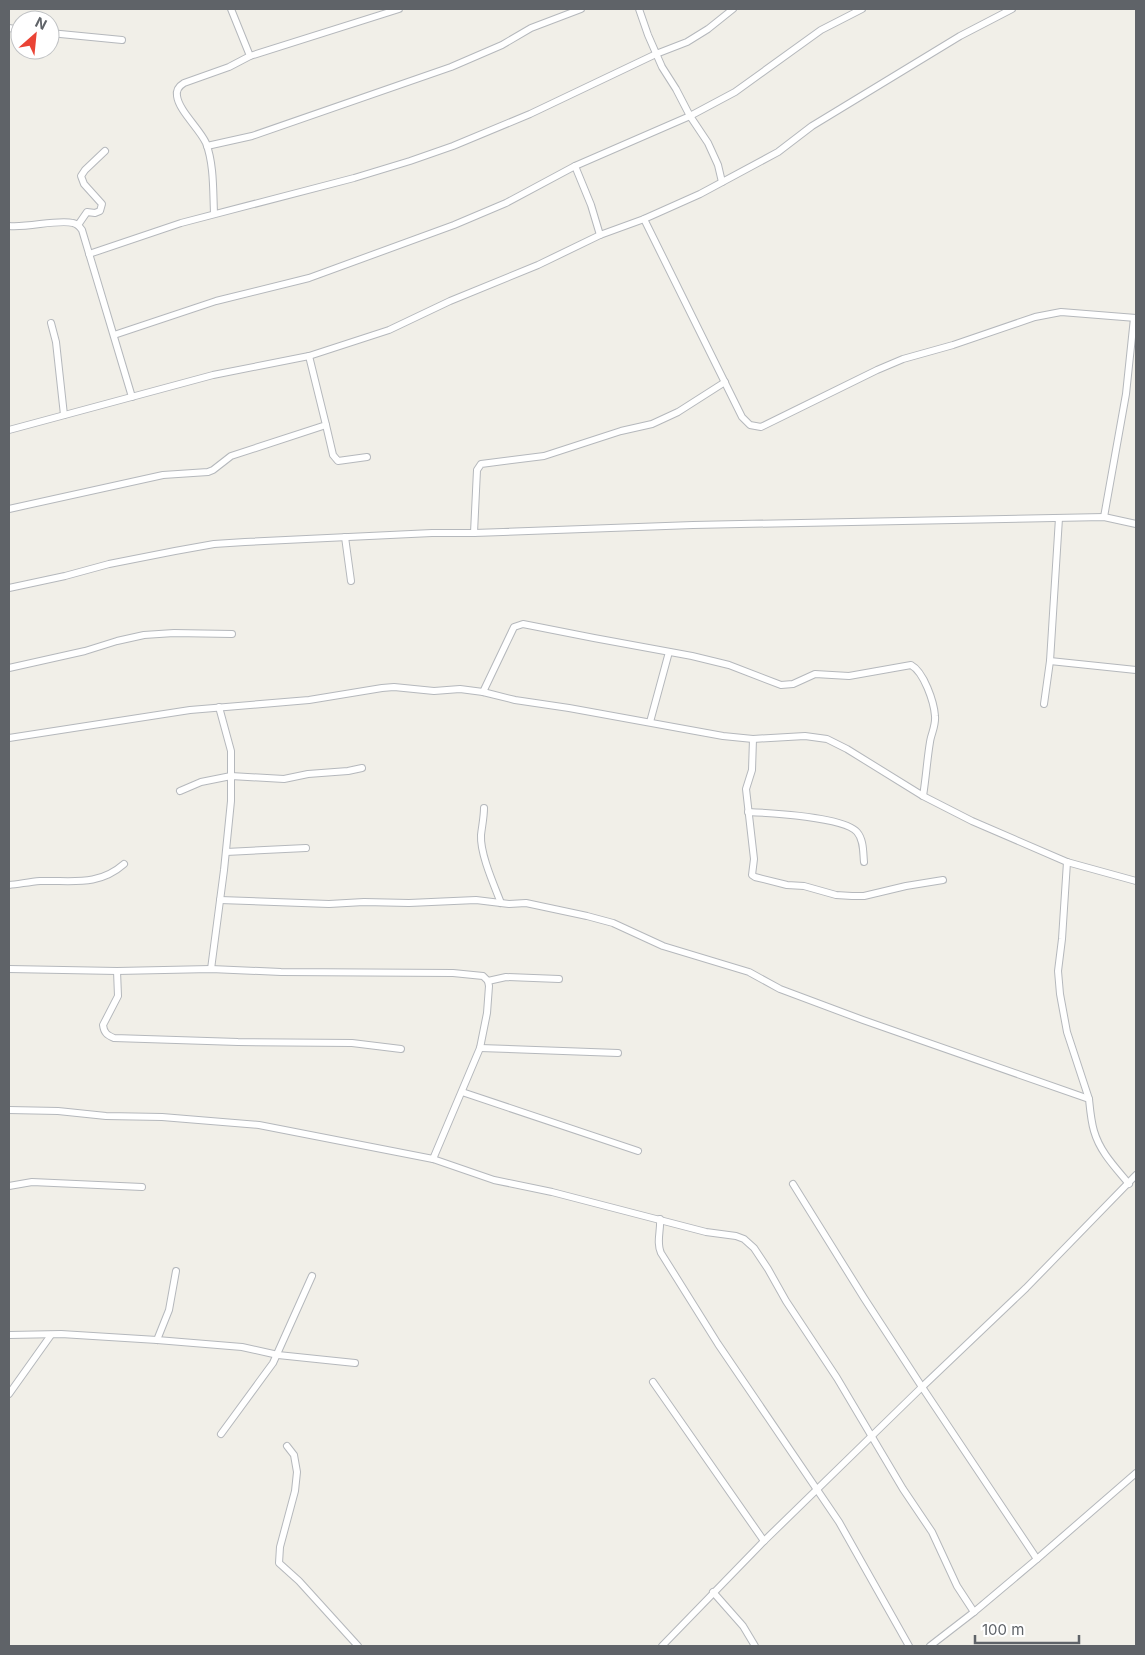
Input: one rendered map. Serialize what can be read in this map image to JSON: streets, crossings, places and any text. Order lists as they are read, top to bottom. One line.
{"scale_bar":"100 m","north":"top right"}
